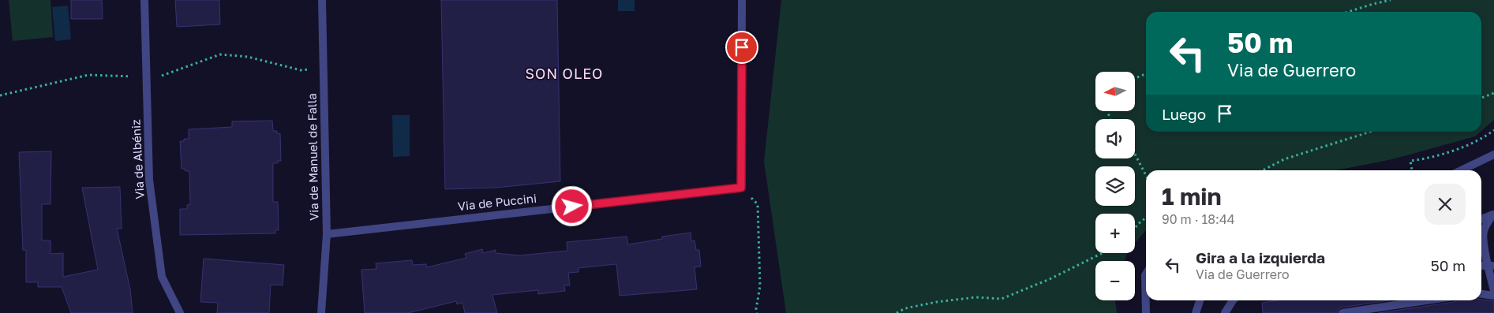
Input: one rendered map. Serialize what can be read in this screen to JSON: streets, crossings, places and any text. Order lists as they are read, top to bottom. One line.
{"streets":{"street":["Via de Manuel de Falla","Via de Albéniz","Via de Puccini"]},"crossings":[["Via de Manuel de Falla","Via de Puccini"]],"districts":["SON OLEO"],"north":"left","page":{"turn":["50 m","Via de Guerrero"],"map_buttons":["+","−"],"then":"Luego","heading":["1 min","90 m · 18:44"],"list":[{"name":"Gira a la izquierda","note":"Via de Guerrero","value":"50 m"}]}}
